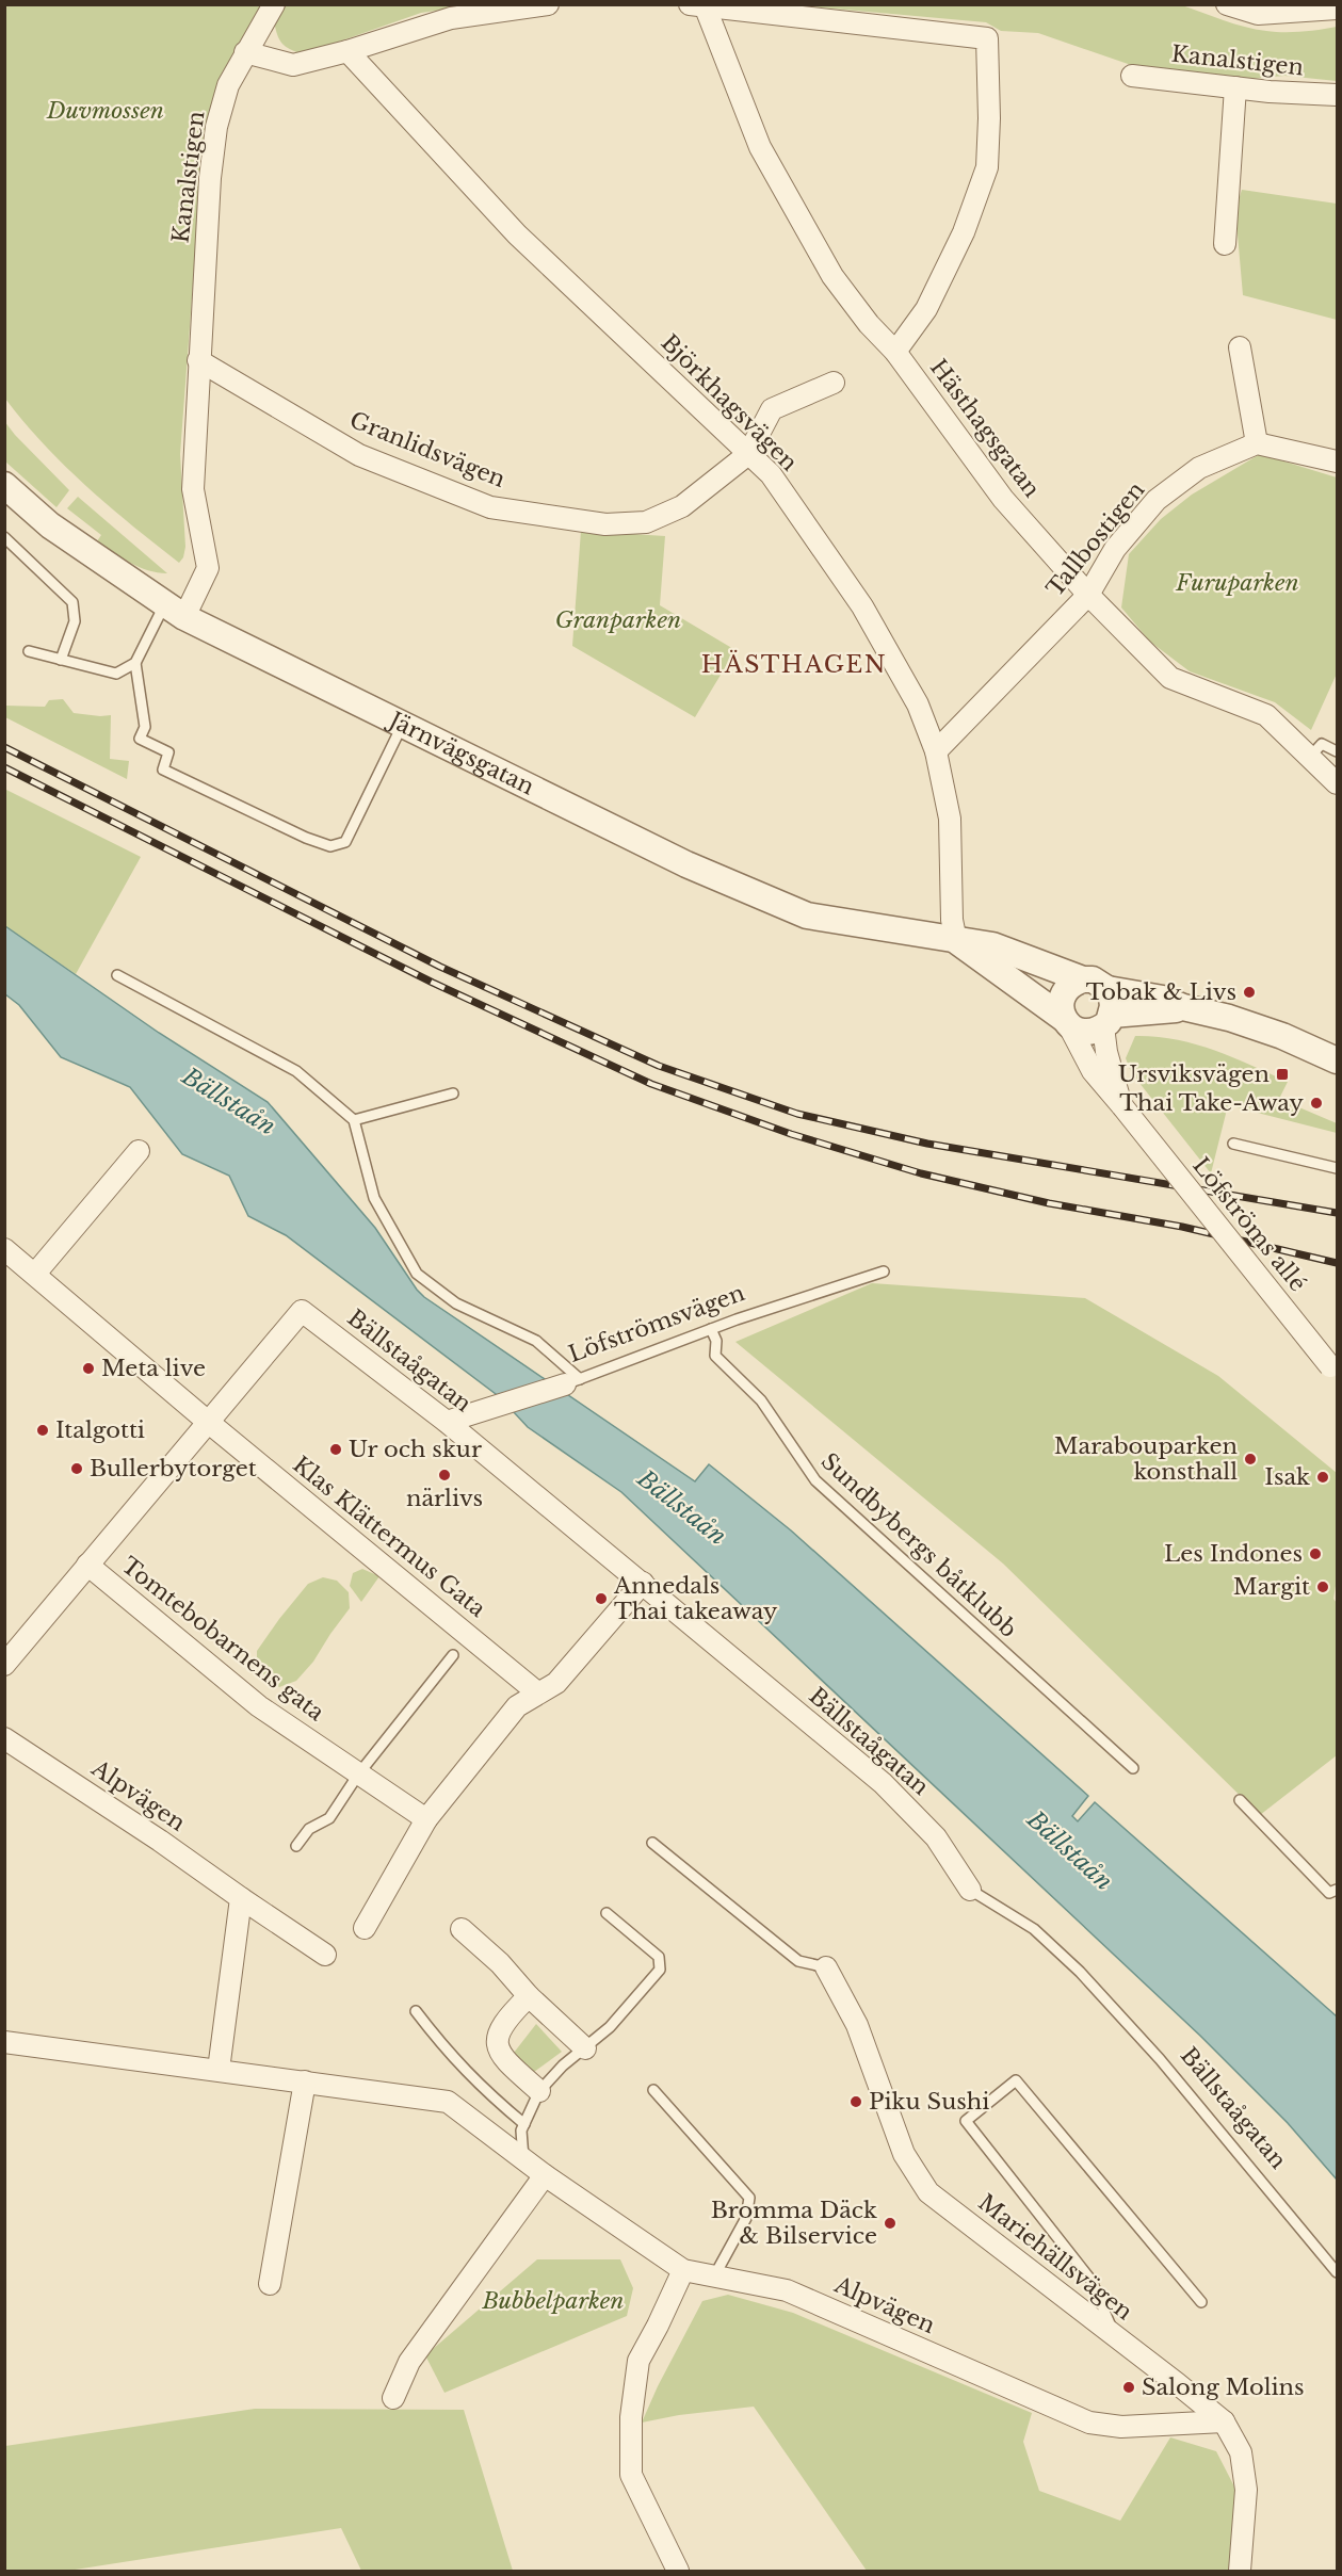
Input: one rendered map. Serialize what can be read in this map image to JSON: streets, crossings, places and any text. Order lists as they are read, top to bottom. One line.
{"streets":{"street":["Kanalstigen","Björkhagsvägen","Hästhagsgatan","Granlidsvägen","Tallbostigen","Järnvägsgatan","Löfströms allé","Löfströmsvägen","Bällstaågatan","Klas Klättermus Gata","Tomtebobarnens gata","Alpvägen","Mariehällsvägen"],"lane":["Sundbybergs båtklubb"]},"crossings":[["Kanalstigen","Granlidsvägen"],["Kanalstigen","Järnvägsgatan"],["Björkhagsvägen","Granlidsvägen"],["Björkhagsvägen","Tallbostigen"],["Björkhagsvägen","Järnvägsgatan"],["Hästhagsgatan","Tallbostigen"],["Järnvägsgatan","Löfströms allé"],["Löfströmsvägen","Bällstaågatan"],["Löfströmsvägen","Sundbybergs båtklubb"],["Bällstaågatan","Klas Klättermus Gata"],["Alpvägen","Mariehällsvägen"]],"districts":["HÄSTHAGEN"],"water":["Bällstaån"],"parks":["Duvmossen","Furuparken","Granparken","Bubbelparken"],"places":{"other":["Tobak & Livs","Thai Take-Away","Meta live","Italgotti","Ur och skur","Marabouparken konsthall","Bullerbytorget","närlivs","Isak","Les Indones","Margit","Annedals Thai takeaway","Piku Sushi","Bromma Däck & Bilservice","Salong Molins"],"transit":["Ursviksvägen"]}}
